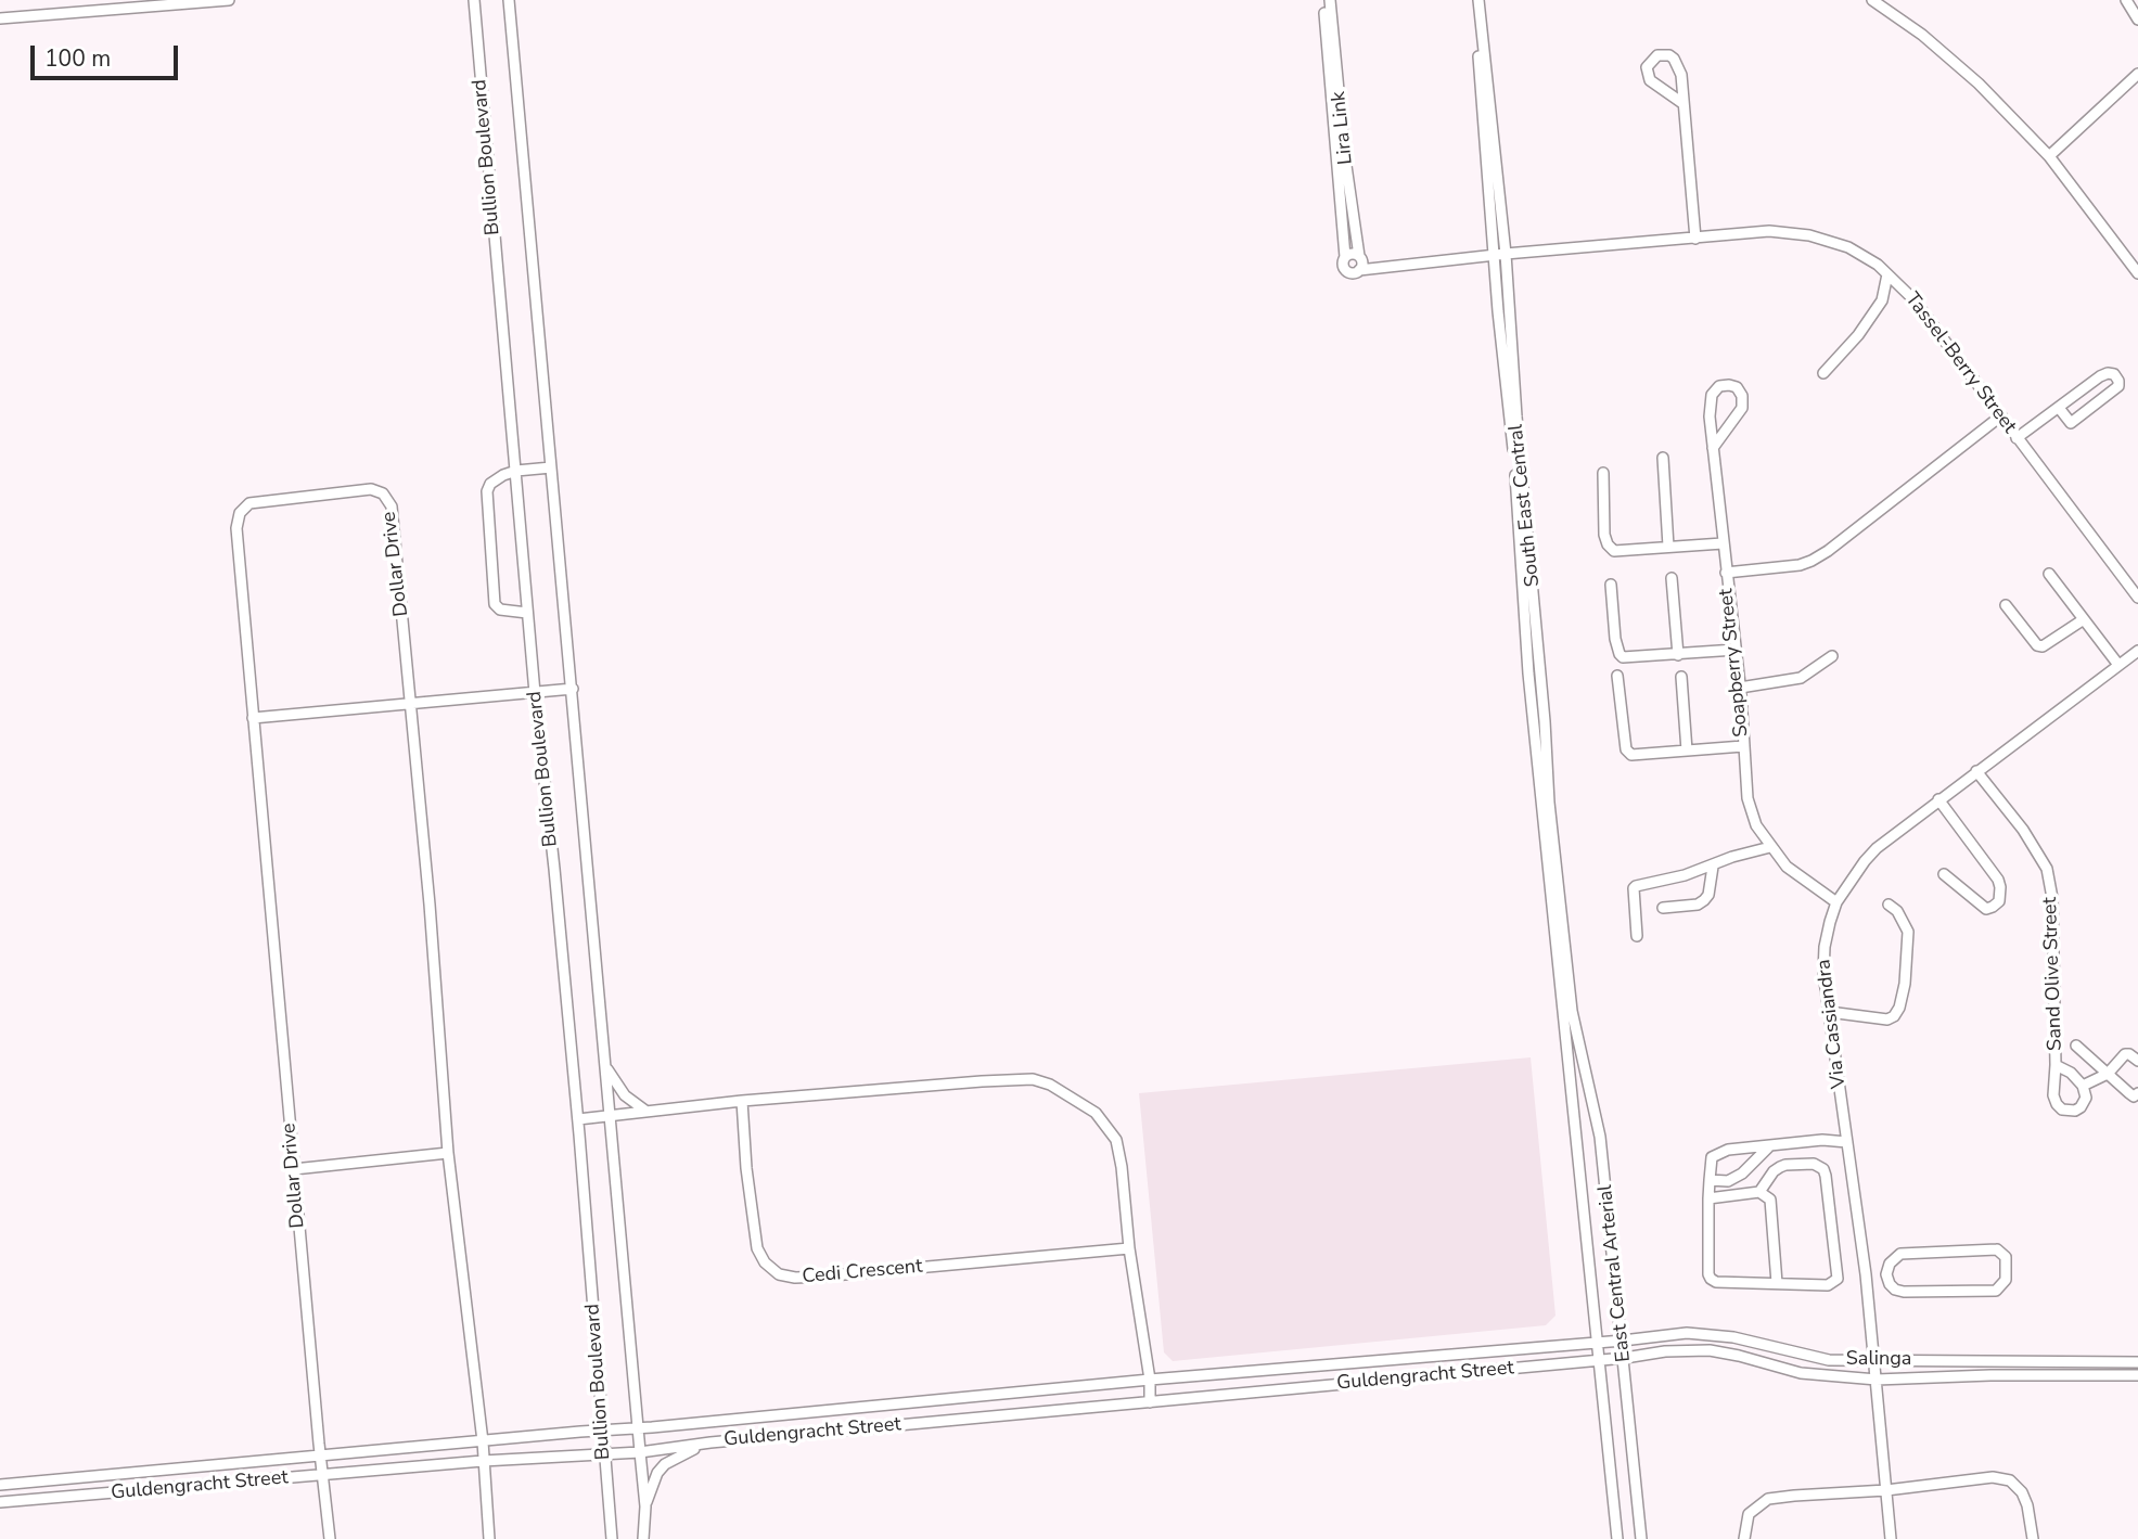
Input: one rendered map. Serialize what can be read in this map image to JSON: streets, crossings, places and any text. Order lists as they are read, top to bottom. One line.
{"streets":{"street":["Lira Link","Bullion Boulevard","Tassel-Berry Street","South East Central","Dollar Drive","Soapberry Street","Sand Olive Street","Via Cassiandra","Cedi Crescent","East Central Arterial","Salinga","Guldengracht Street"]},"crossings":[["Bullion Boulevard","Guldengracht Street"],["Tassel-Berry Street","South East Central"],["Tassel-Berry Street","Soapberry Street"],["South East Central","East Central Arterial"],["Dollar Drive","Guldengracht Street"],["Soapberry Street","Via Cassiandra"],["Sand Olive Street","Via Cassiandra"],["Via Cassiandra","Salinga"],["East Central Arterial","Salinga"],["East Central Arterial","Guldengracht Street"],["Salinga","Guldengracht Street"]],"scale_bar":"100 m"}
